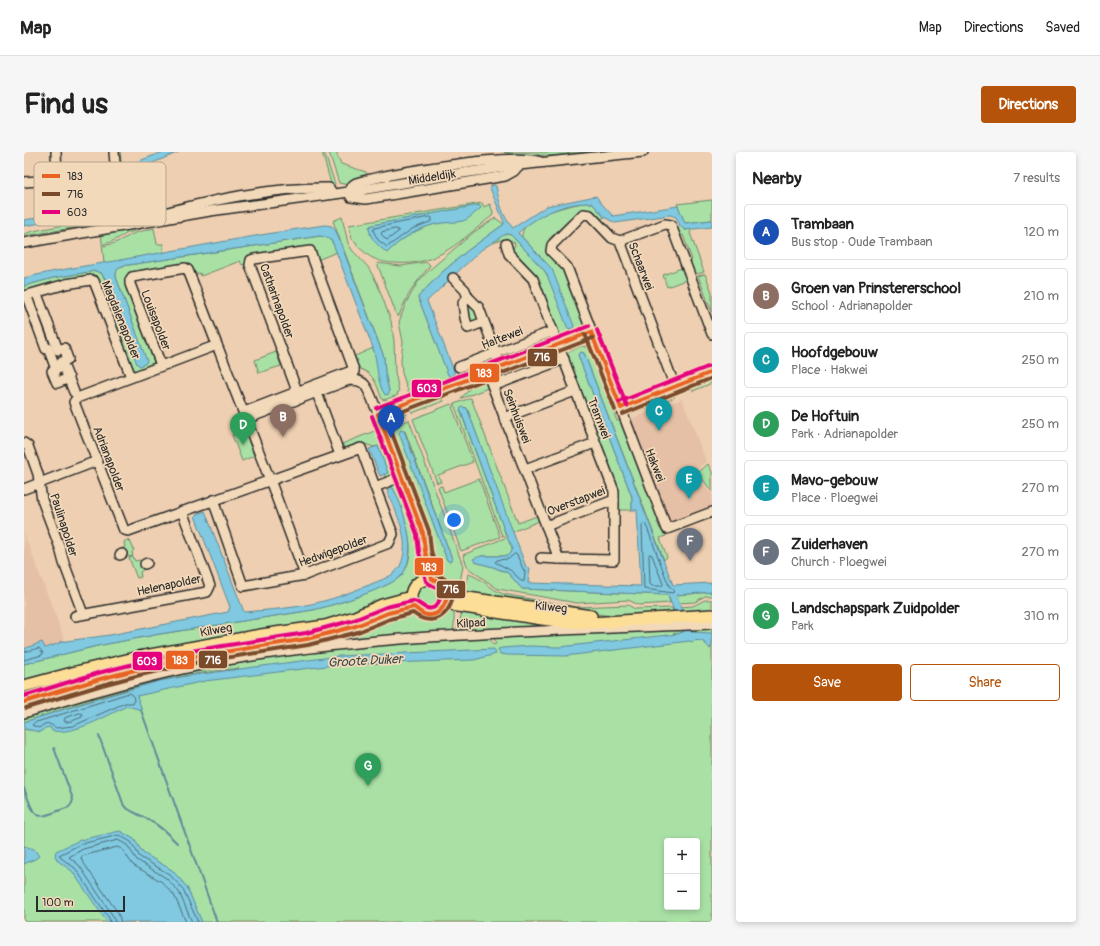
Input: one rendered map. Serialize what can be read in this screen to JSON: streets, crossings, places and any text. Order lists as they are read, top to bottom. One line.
{"streets":{"main road":["Kilweg"],"street":["Middeldijk","Schaarwei","Catharinapolder","Magdalenapolder","Louisapolder","Haltewei","Seinhuiswei","Tramwei","Adrianapolder","Hakwei","Overstapwei","Paulinapolder","Hedwigepolder","Helenapolder","Kilpad"]},"crossings":[["Schaarwei","Hakwei"],["Magdalenapolder","Adrianapolder"],["Louisapolder","Adrianapolder"],["Haltewei","Tramwei"],["Seinhuiswei","Tramwei"],["Seinhuiswei","Overstapwei"],["Tramwei","Overstapwei"],["Adrianapolder","Hedwigepolder"],["Adrianapolder","Helenapolder"],["Paulinapolder","Helenapolder"],["Kilweg","Kilpad"]],"water":["Groote Duiker"],"lines":["transit line 603","transit line 183","transit line 716"],"legend":["183","716","603"],"scale_bar":"100 m","page":{"header":"Map","nav":["Map","Directions","Saved"],"buttons":["Directions",["Save","Share"]],"title":"Find us","heading":["Nearby","7 results"],"list":[{"mark":"A","name":"Trambaan","note":"Bus stop · Oude Trambaan","value":"120 m"},{"mark":"B","name":"Groen van Prinstererschool","note":"School · Adrianapolder","value":"210 m"},{"mark":"C","name":"Hoofdgebouw","note":"Place · Hakwei","value":"250 m"},{"mark":"D","name":"De Hoftuin","note":"Park · Adrianapolder","value":"250 m"},{"mark":"E","name":"Mavo-gebouw","note":"Place · Ploegwei","value":"270 m"},{"mark":"F","name":"Zuiderhaven","note":"Church · Ploegwei","value":"270 m"},{"mark":"G","name":"Landschapspark Zuidpolder","note":"Park","value":"310 m"}],"pins":["C","B","A","D","E","F","G"],"map_buttons":["+","−"],"scale":"100 m"}}
